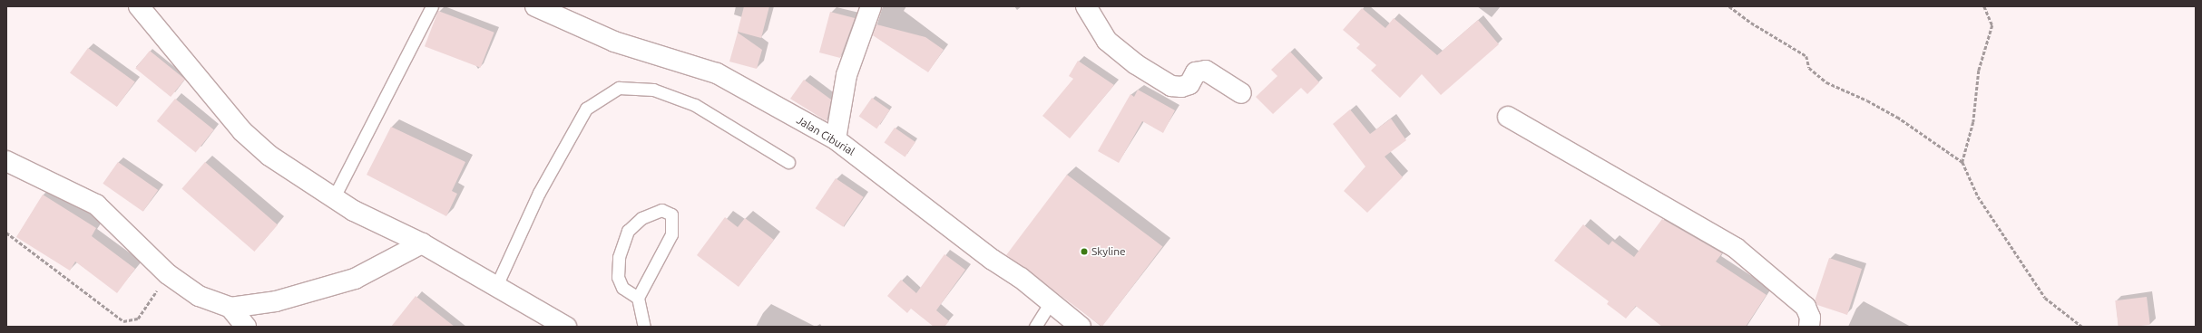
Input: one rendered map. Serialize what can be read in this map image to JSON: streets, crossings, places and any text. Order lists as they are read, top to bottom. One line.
{"streets":{"street":["Jalan Ciburial"]},"places":["Skyline"]}
